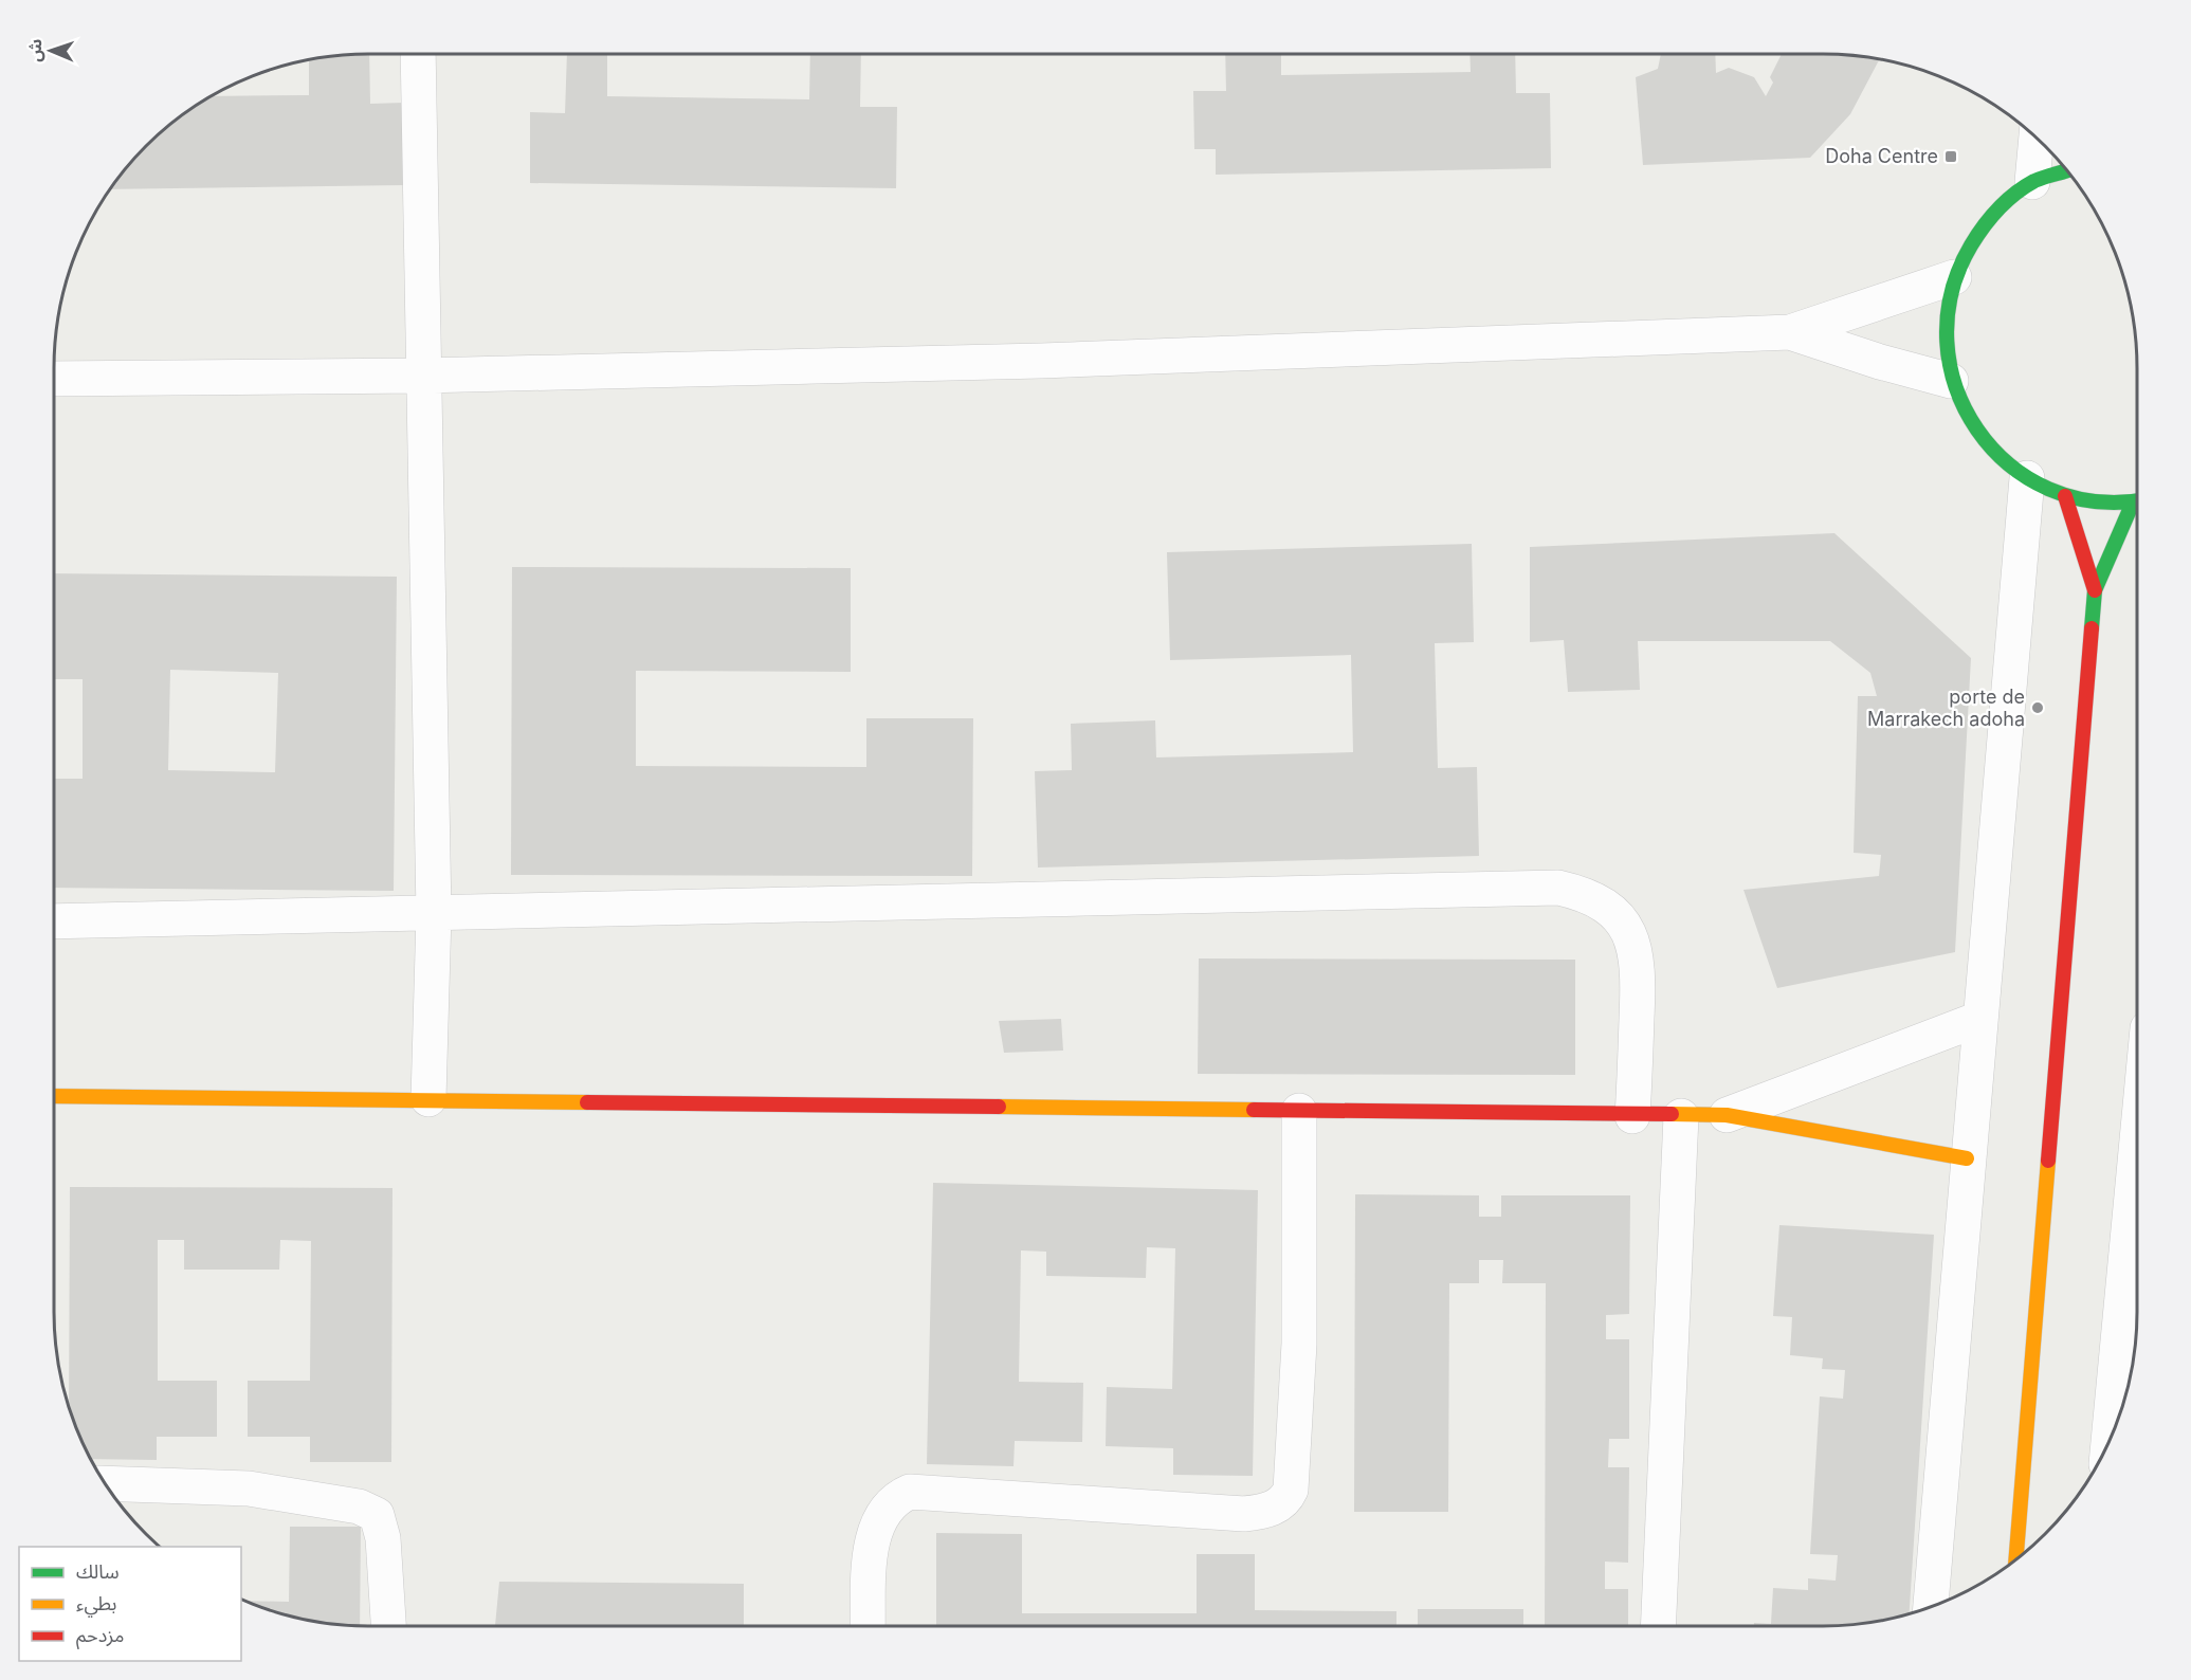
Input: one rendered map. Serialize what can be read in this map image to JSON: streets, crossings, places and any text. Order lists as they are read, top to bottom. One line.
{"places":{"transit":["Doha Centre"],"other":["porte de Marrakech adoha"]},"legend":["سالك","بطيء","مزدحم"],"north":"left"}
